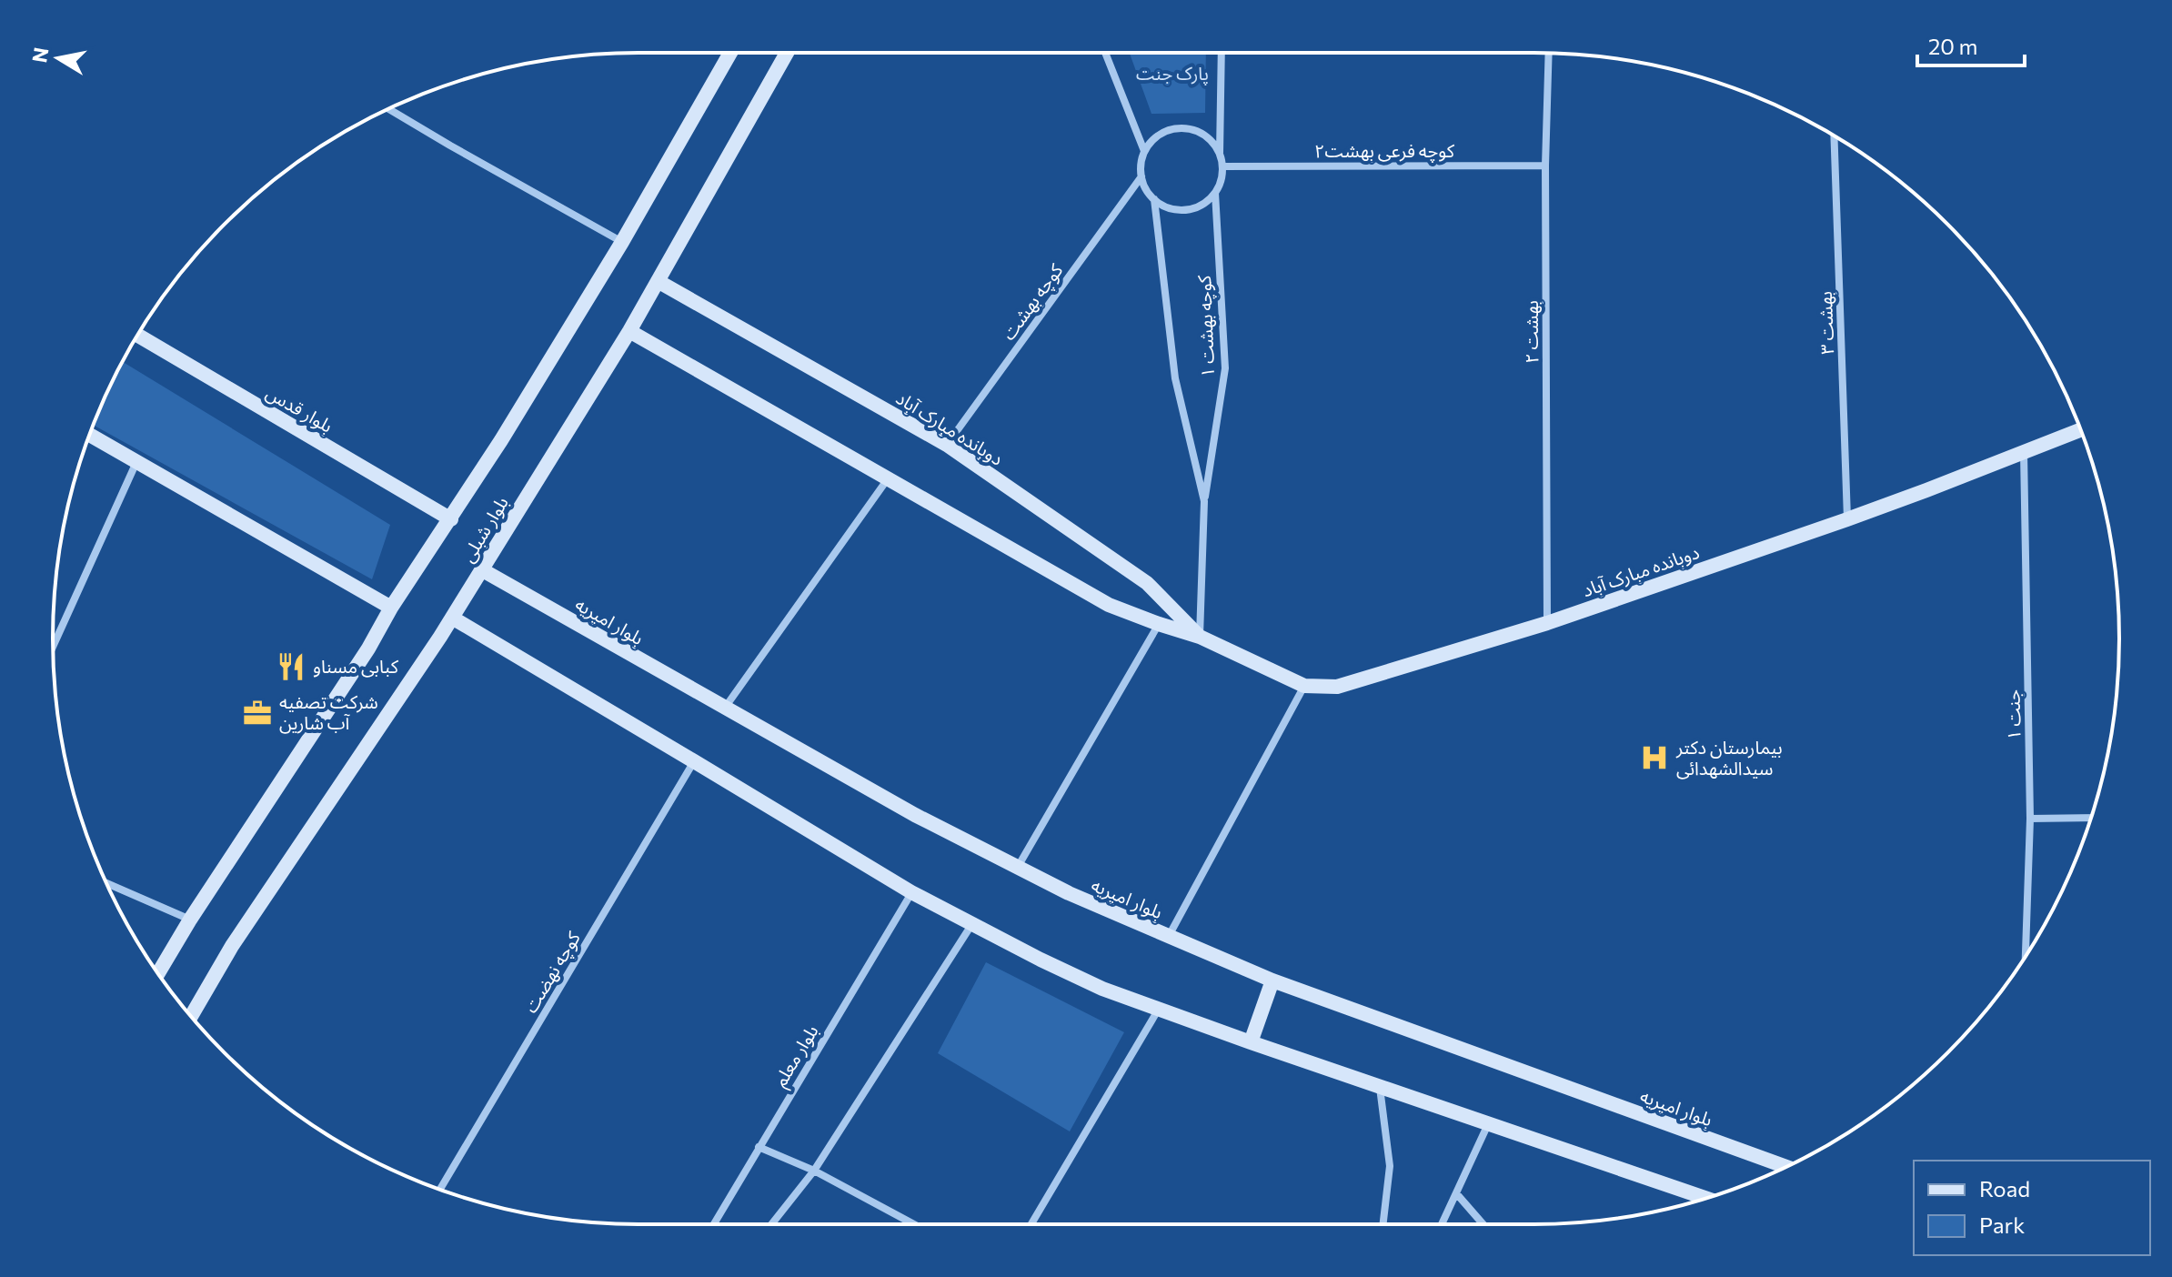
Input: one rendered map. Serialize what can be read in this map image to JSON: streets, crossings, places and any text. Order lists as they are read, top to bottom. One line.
{"streets":{"street":["کوچه فرعی بهشت۲","کوچه بهشت","بهشت ۳","کوچه بهشت ۱","بهشت ۲","بلوار قدس","دوبانده مبارک آباد","بلوار شبلی","بلوار امیریه","جنت ۱","کوچه نهضت","بلوار معلم"]},"crossings":[["کوچه فرعی بهشت۲","کوچه بهشت"],["کوچه فرعی بهشت۲","کوچه بهشت ۱"],["کوچه فرعی بهشت۲","بهشت ۲"],["کوچه بهشت","کوچه بهشت ۱"],["کوچه بهشت","دوبانده مبارک آباد"],["بهشت ۳","دوبانده مبارک آباد"],["بهشت ۲","دوبانده مبارک آباد"],["بلوار قدس","بلوار شبلی"],["دوبانده مبارک آباد","بلوار شبلی"],["دوبانده مبارک آباد","جنت ۱"],["بلوار شبلی","بلوار امیریه"]],"parks":["پارک جنت"],"places":{"restaurant":["کبابی مسناو"],"office":["شرکت تصفیه آب شارین"],"hospital":["بیمارستان دکتر سیدالشهدائی"]},"legend":["Road","Park"],"scale_bar":"20 m","north":"left"}
